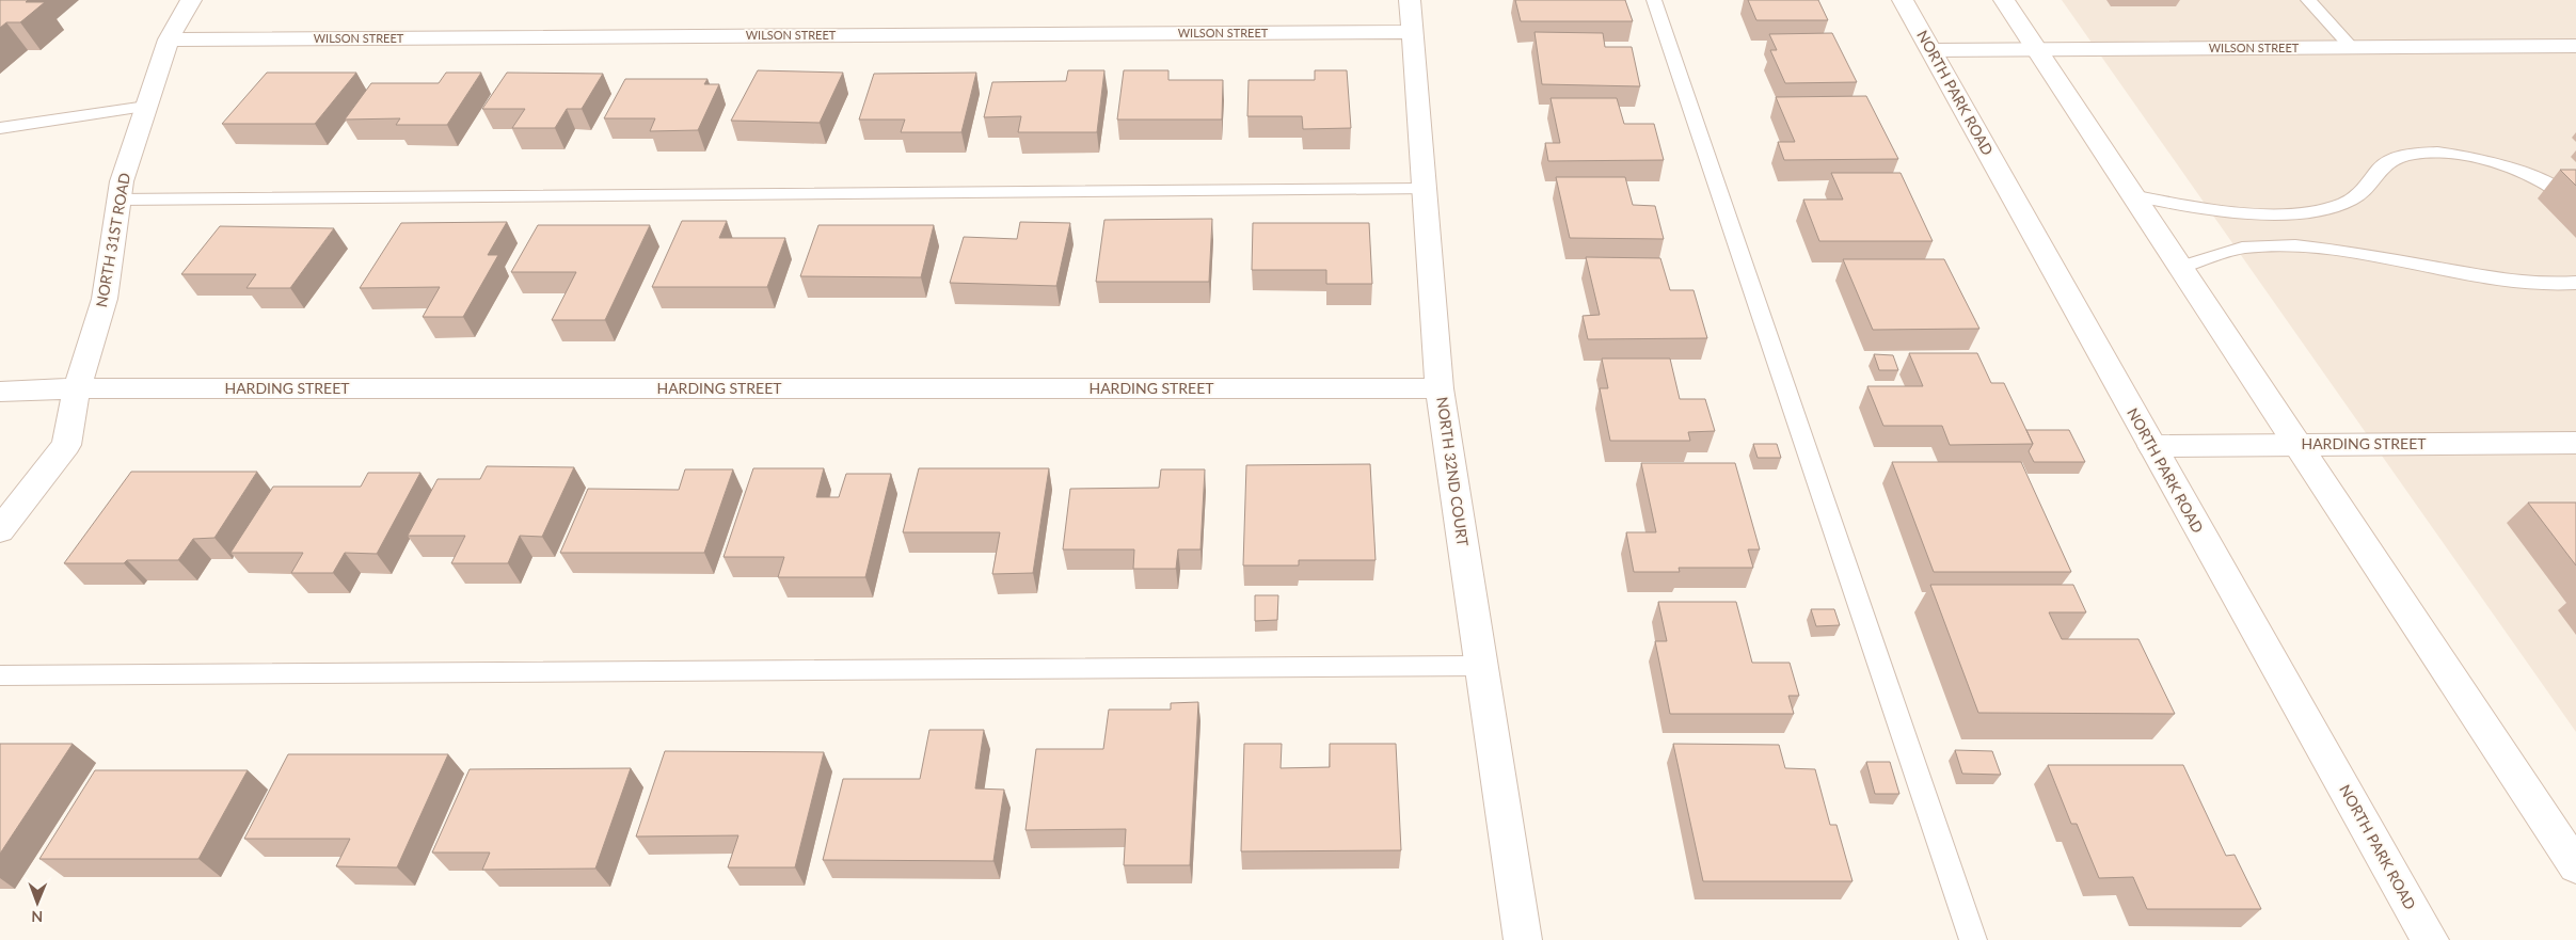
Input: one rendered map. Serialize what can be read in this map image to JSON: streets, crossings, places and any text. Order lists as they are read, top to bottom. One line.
{"streets":{"street":["WILSON STREET","NORTH PARK ROAD","NORTH 31ST ROAD","HARDING STREET","NORTH 32ND COURT"]},"crossings":[["WILSON STREET","NORTH PARK ROAD"],["WILSON STREET","NORTH 31ST ROAD"],["WILSON STREET","NORTH 32ND COURT"],["NORTH PARK ROAD","HARDING STREET"],["NORTH 31ST ROAD","HARDING STREET"],["HARDING STREET","NORTH 32ND COURT"]],"north":"bottom"}
